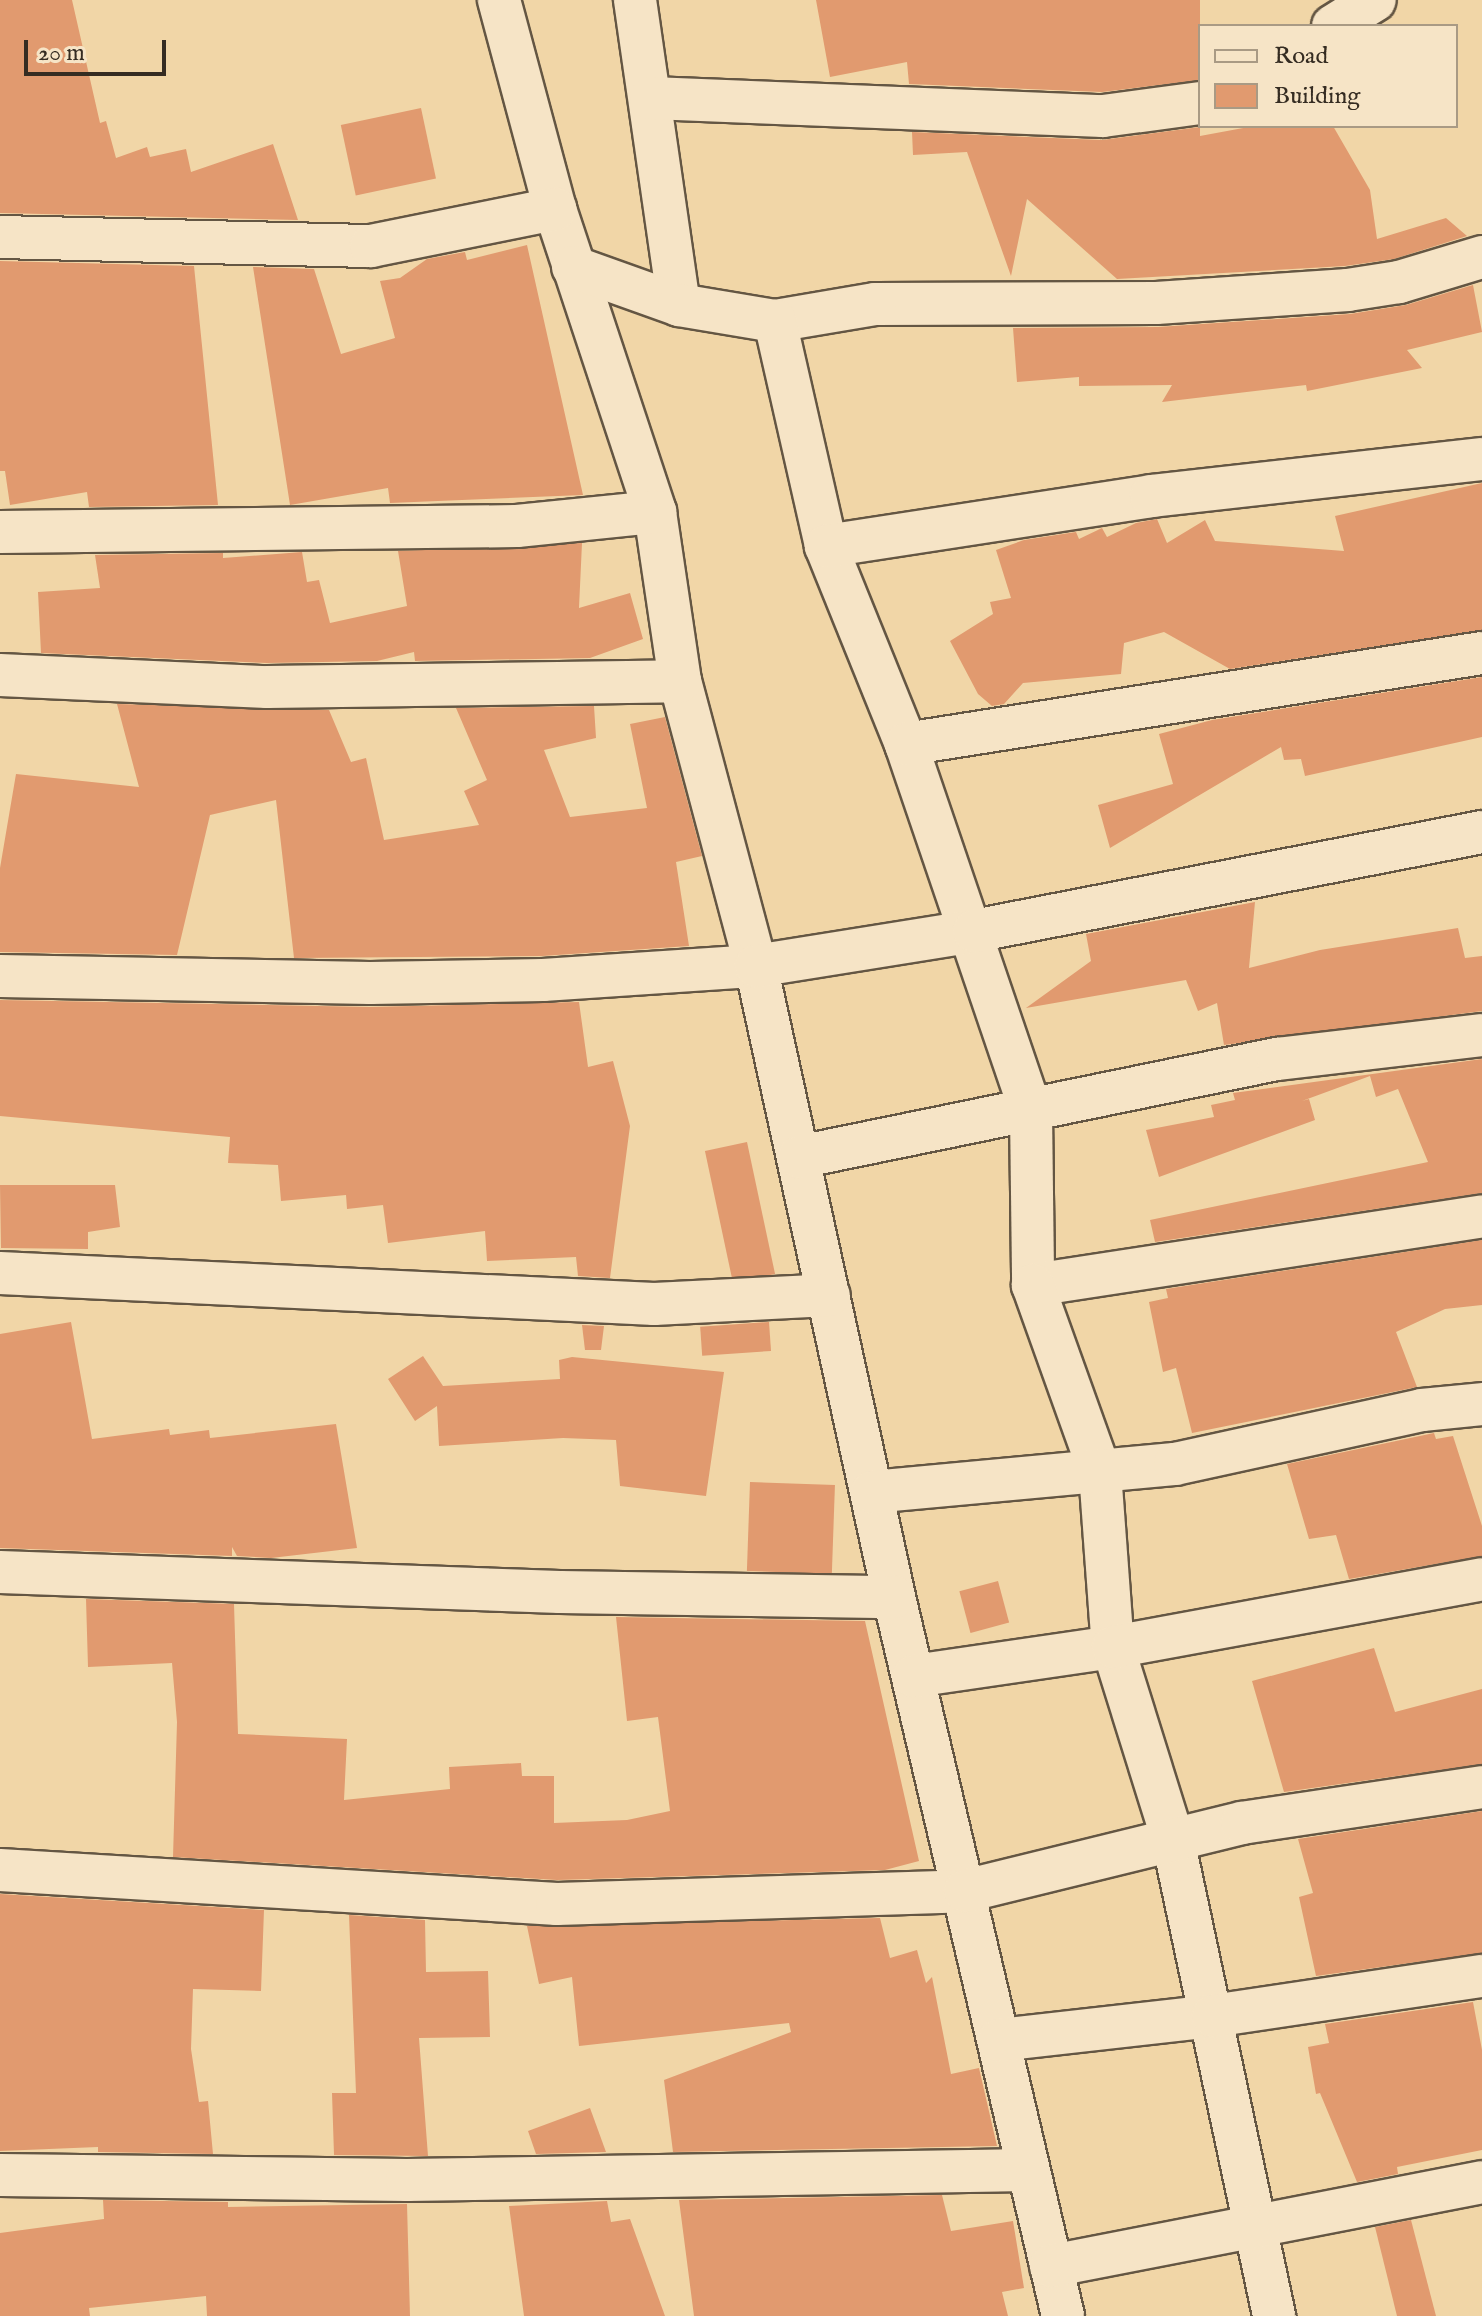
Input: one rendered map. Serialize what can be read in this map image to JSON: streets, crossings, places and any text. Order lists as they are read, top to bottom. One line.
{"legend":["Road","Building"],"scale_bar":"20 m"}
